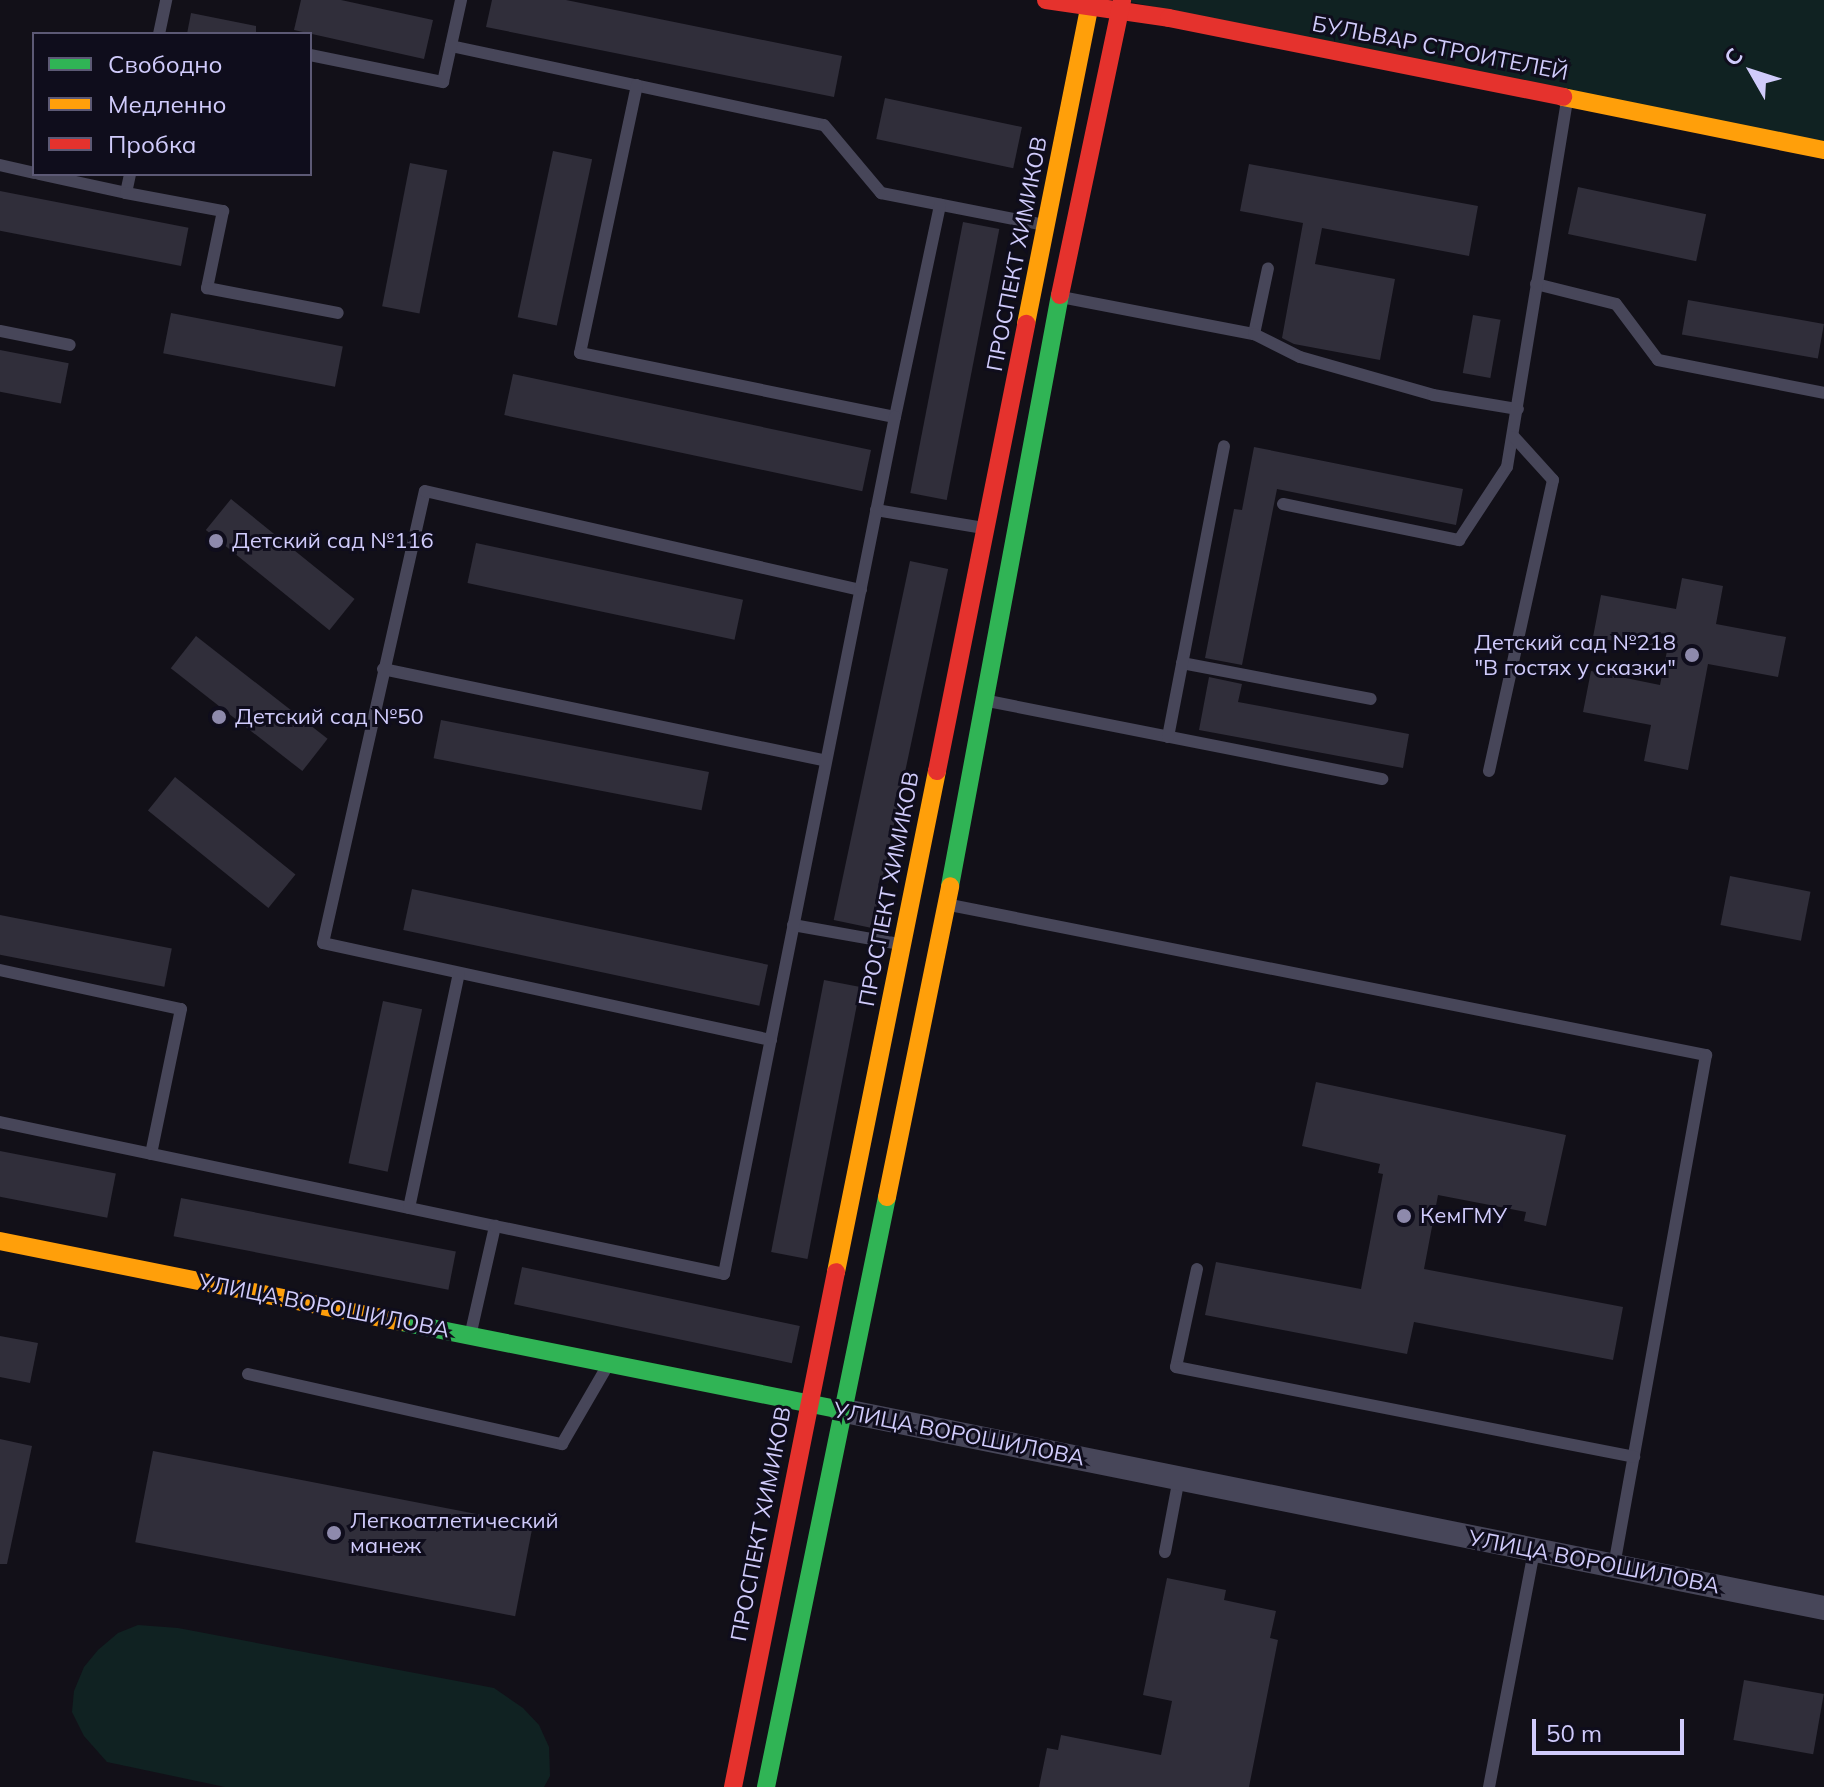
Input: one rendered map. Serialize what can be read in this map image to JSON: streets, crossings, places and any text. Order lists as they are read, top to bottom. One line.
{"streets":{"main road":["БУЛЬВАР СТРОИТЕЛЕЙ","ПРОСПЕКТ ХИМИКОВ","УЛИЦА ВОРОШИЛОВА"]},"crossings":[["БУЛЬВАР СТРОИТЕЛЕЙ","ПРОСПЕКТ ХИМИКОВ"],["ПРОСПЕКТ ХИМИКОВ","УЛИЦА ВОРОШИЛОВА"]],"places":["Детский сад №116","Детский сад №218 \"В гостях у сказки\"","Детский сад №50","КемГМУ","Легкоатлетический манеж"],"legend":["Свободно","Медленно","Пробка"],"scale_bar":"50 m","north":"top left"}
